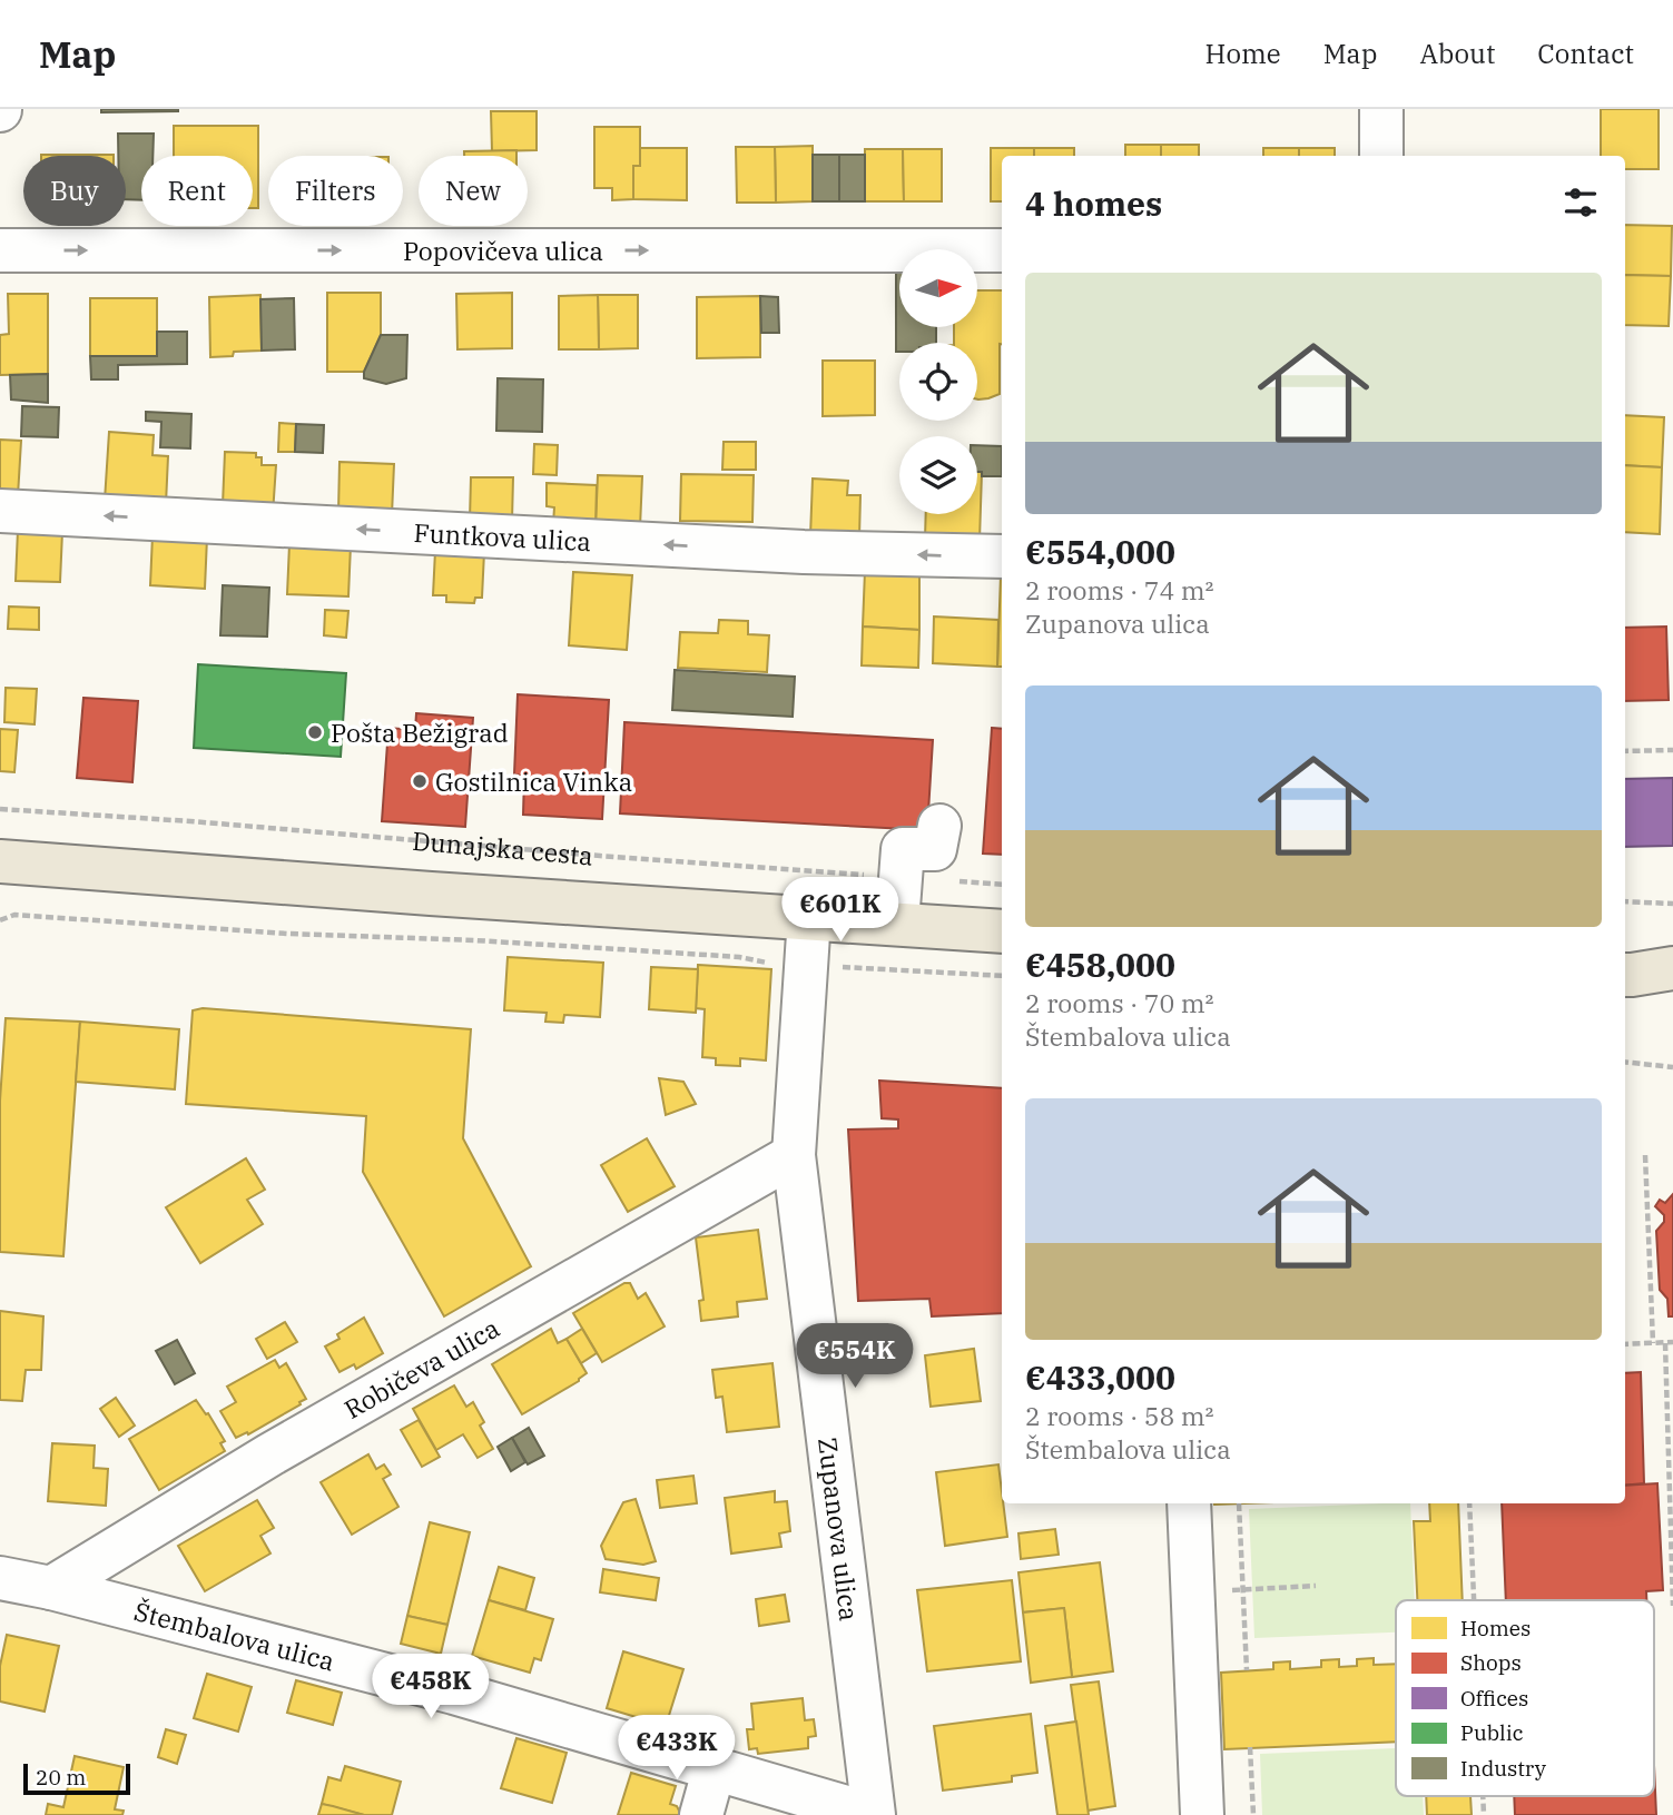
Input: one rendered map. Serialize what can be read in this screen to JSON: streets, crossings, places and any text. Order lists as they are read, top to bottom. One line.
{"streets":{"main road":["Dunajska cesta"],"street":["Popovičeva ulica","Funtkova ulica","Robičeva ulica","Zupanova ulica","Štembalova ulica"]},"crossings":[["Dunajska cesta","Zupanova ulica"],["Robičeva ulica","Zupanova ulica"],["Robičeva ulica","Štembalova ulica"],["Zupanova ulica","Štembalova ulica"]],"one_way":["Popovičeva ulica","Funtkova ulica"],"places":["Pošta Bežigrad","Gostilnica Vinka"],"legend":["Homes","Shops","Offices","Public","Industry"],"scale_bar":"20 m","north":"right","page":{"header":"Map","nav":["Home","Map","About","Contact"],"chip":["Buy","Rent","Filters","New"],"heading":"4 homes","list":[{"name":"€554,000","note":"2 rooms · 74 m² · Zupanova ulica"},{"name":"€458,000","note":"2 rooms · 70 m² · Štembalova ulica"},{"name":"€433,000","note":"2 rooms · 58 m² · Štembalova ulica"}],"price":["€601K","€554K","€458K","€433K"],"scale":"20 m"}}
